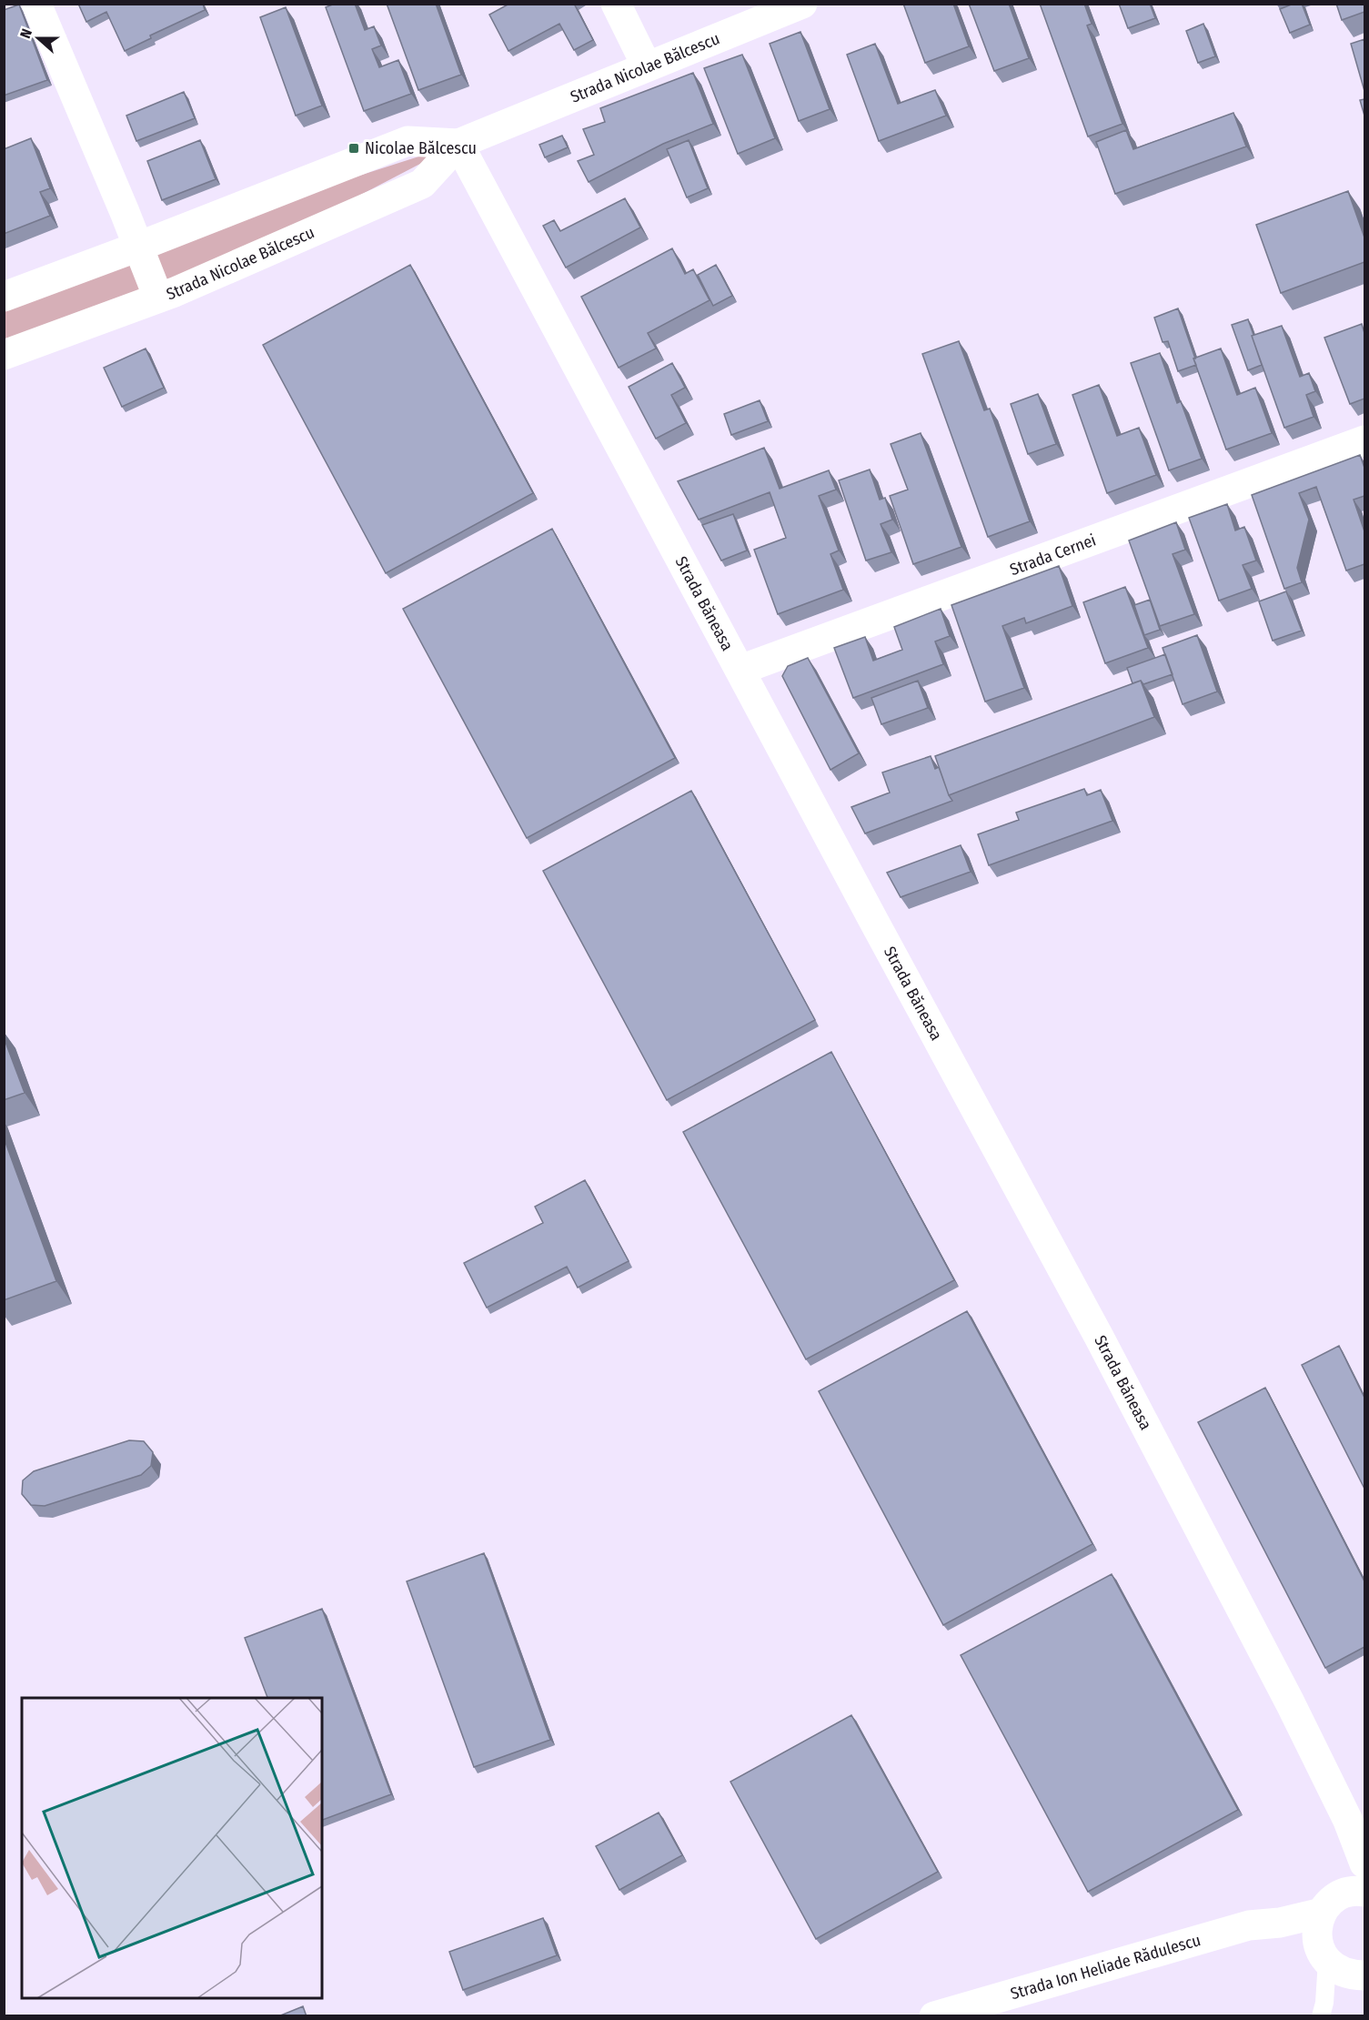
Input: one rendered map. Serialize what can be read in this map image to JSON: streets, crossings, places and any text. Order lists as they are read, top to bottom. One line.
{"streets":{"street":["Strada Nicolae Bălcescu","Strada Cernei","Strada Băneasa","Strada Ion Heliade Rădulescu"]},"crossings":[["Strada Nicolae Bălcescu","Strada Băneasa"],["Strada Cernei","Strada Băneasa"]],"places":{"transit":["Nicolae Bălcescu"]},"north":"left"}
